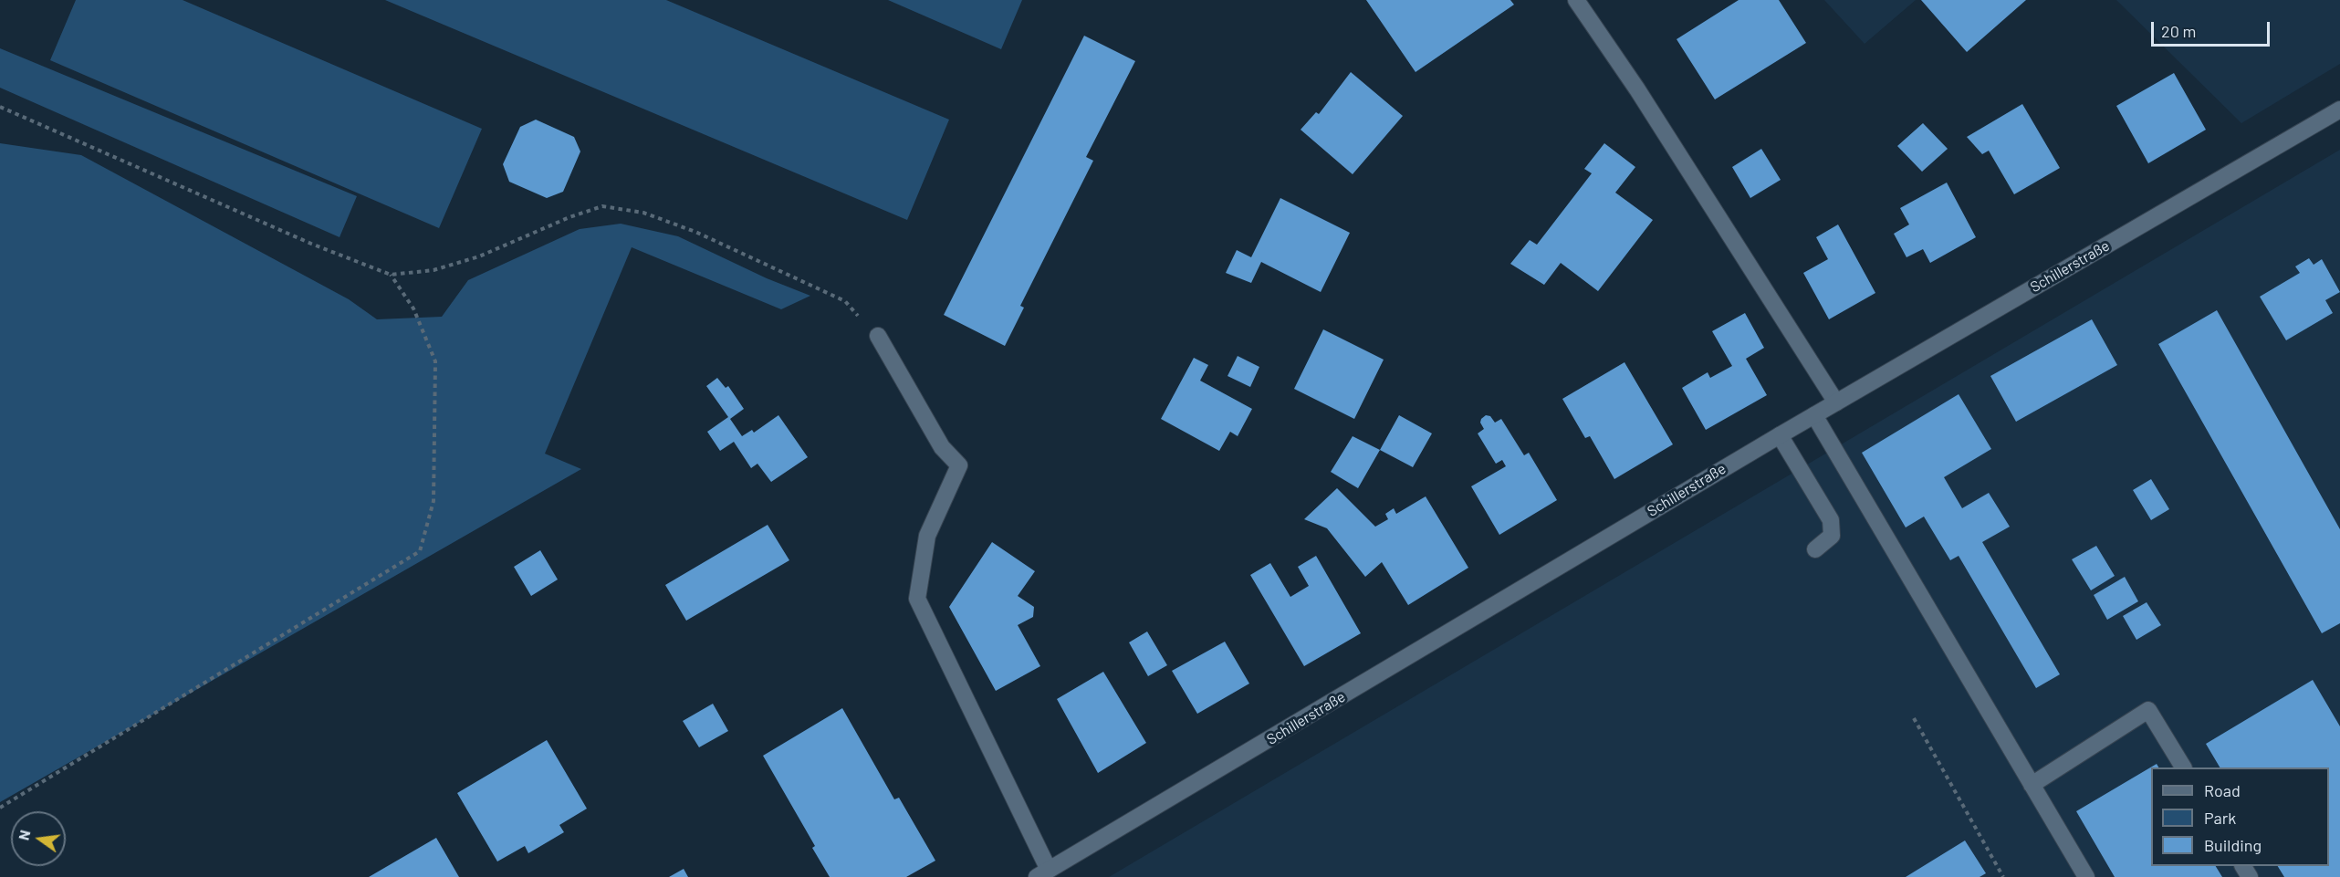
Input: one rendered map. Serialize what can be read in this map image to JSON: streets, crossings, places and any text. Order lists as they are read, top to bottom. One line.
{"streets":{"street":["Schillerstraße"]},"legend":["Road","Park","Building"],"scale_bar":"20 m","north":"left"}
